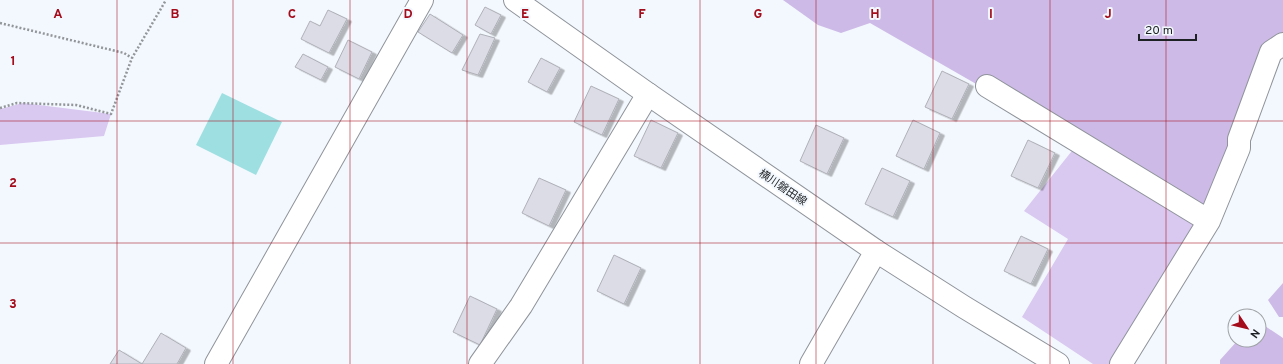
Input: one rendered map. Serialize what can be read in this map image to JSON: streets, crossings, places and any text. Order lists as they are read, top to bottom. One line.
{"streets":{"street":["横川磐田線"]},"scale_bar":"20 m","north":"bottom right","grid":{"columns":["A","B","C","D","E","F","G","H","I","J"],"rows":["1","2","3"]}}
